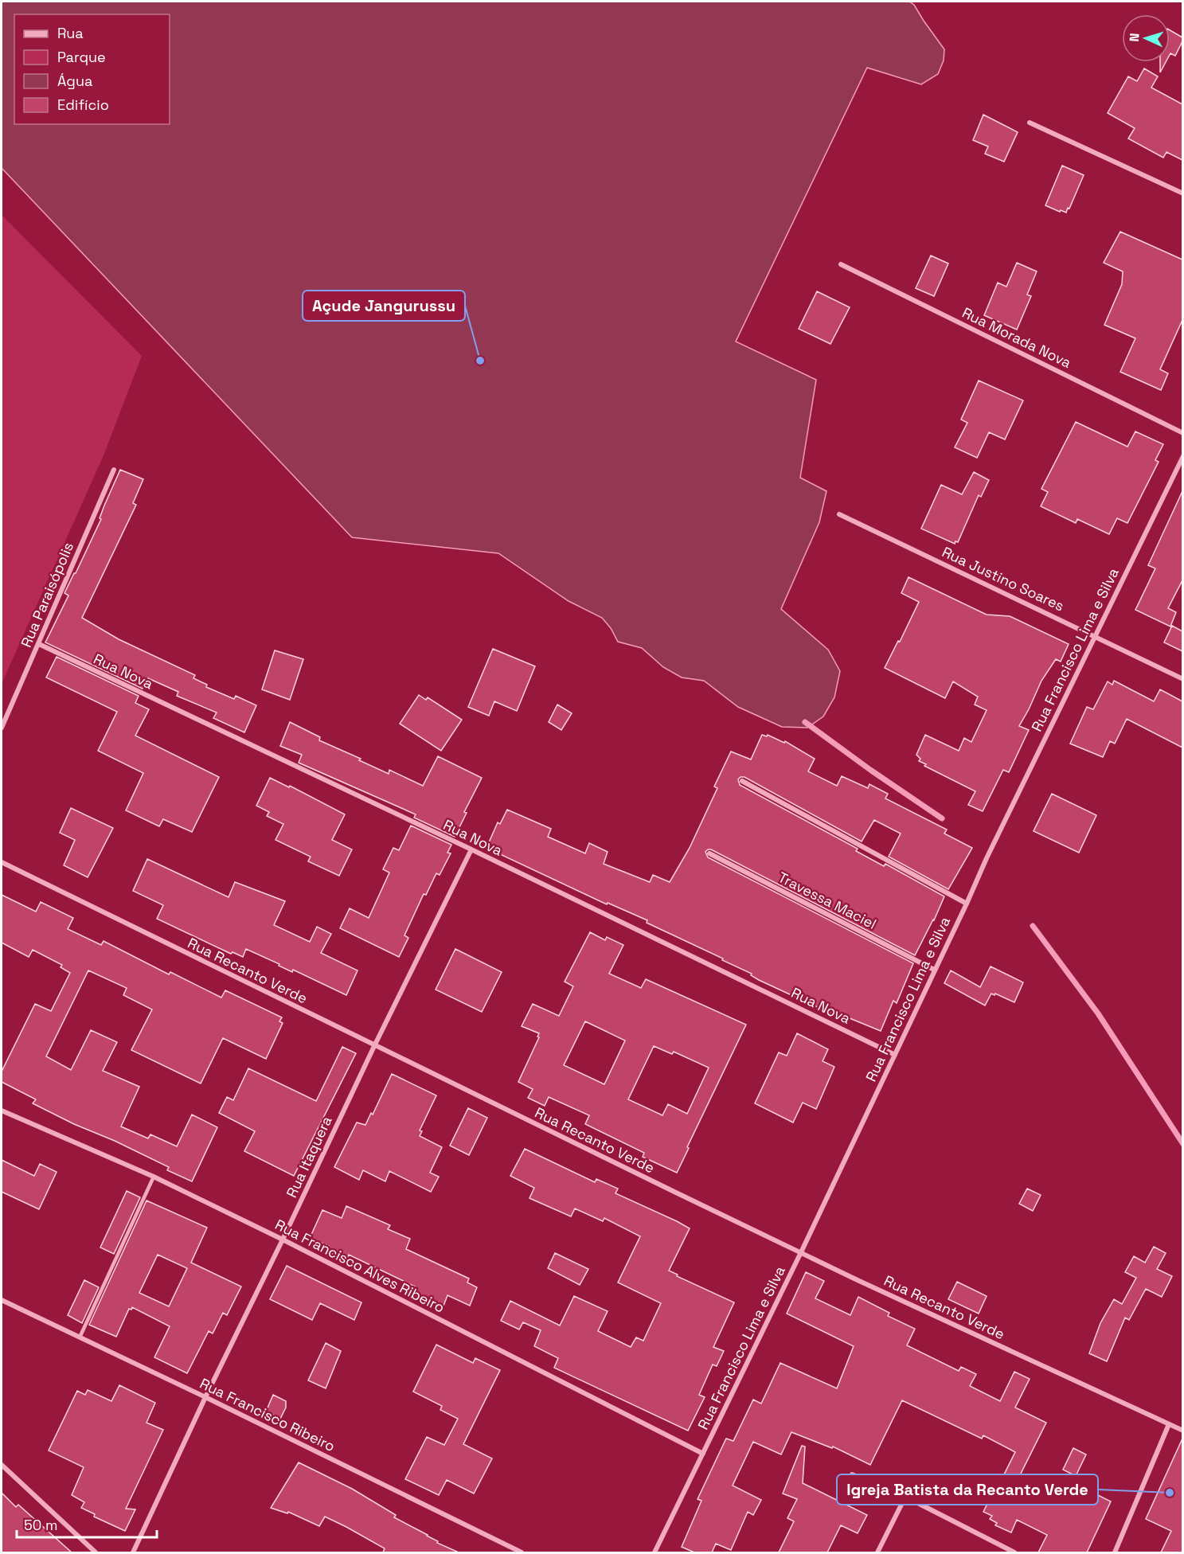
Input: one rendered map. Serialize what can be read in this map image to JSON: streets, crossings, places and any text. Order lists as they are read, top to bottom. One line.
{"streets":{"street":["Rua Morada Nova","Rua Justino Soares","Rua Paraisópolis","Rua Francisco Lima e Silva","Rua Nova","Travessa Maciel","Rua Recanto Verde","Rua Itaquera","Rua Francisco Alves Ribeiro","Rua Francisco Ribeiro"]},"crossings":[["Rua Justino Soares","Rua Francisco Lima e Silva"],["Rua Paraisópolis","Rua Nova"],["Rua Francisco Lima e Silva","Rua Nova"],["Rua Francisco Lima e Silva","Travessa Maciel"],["Rua Francisco Lima e Silva","Rua Recanto Verde"],["Rua Francisco Lima e Silva","Rua Francisco Alves Ribeiro"],["Rua Nova","Rua Itaquera"],["Rua Recanto Verde","Rua Itaquera"],["Rua Itaquera","Rua Francisco Alves Ribeiro"],["Rua Itaquera","Rua Francisco Ribeiro"]],"places":["Açude Jangurussu","Igreja Batista da Recanto Verde"],"legend":["Rua","Parque","Água","Edifício"],"scale_bar":"50 m","north":"left"}
